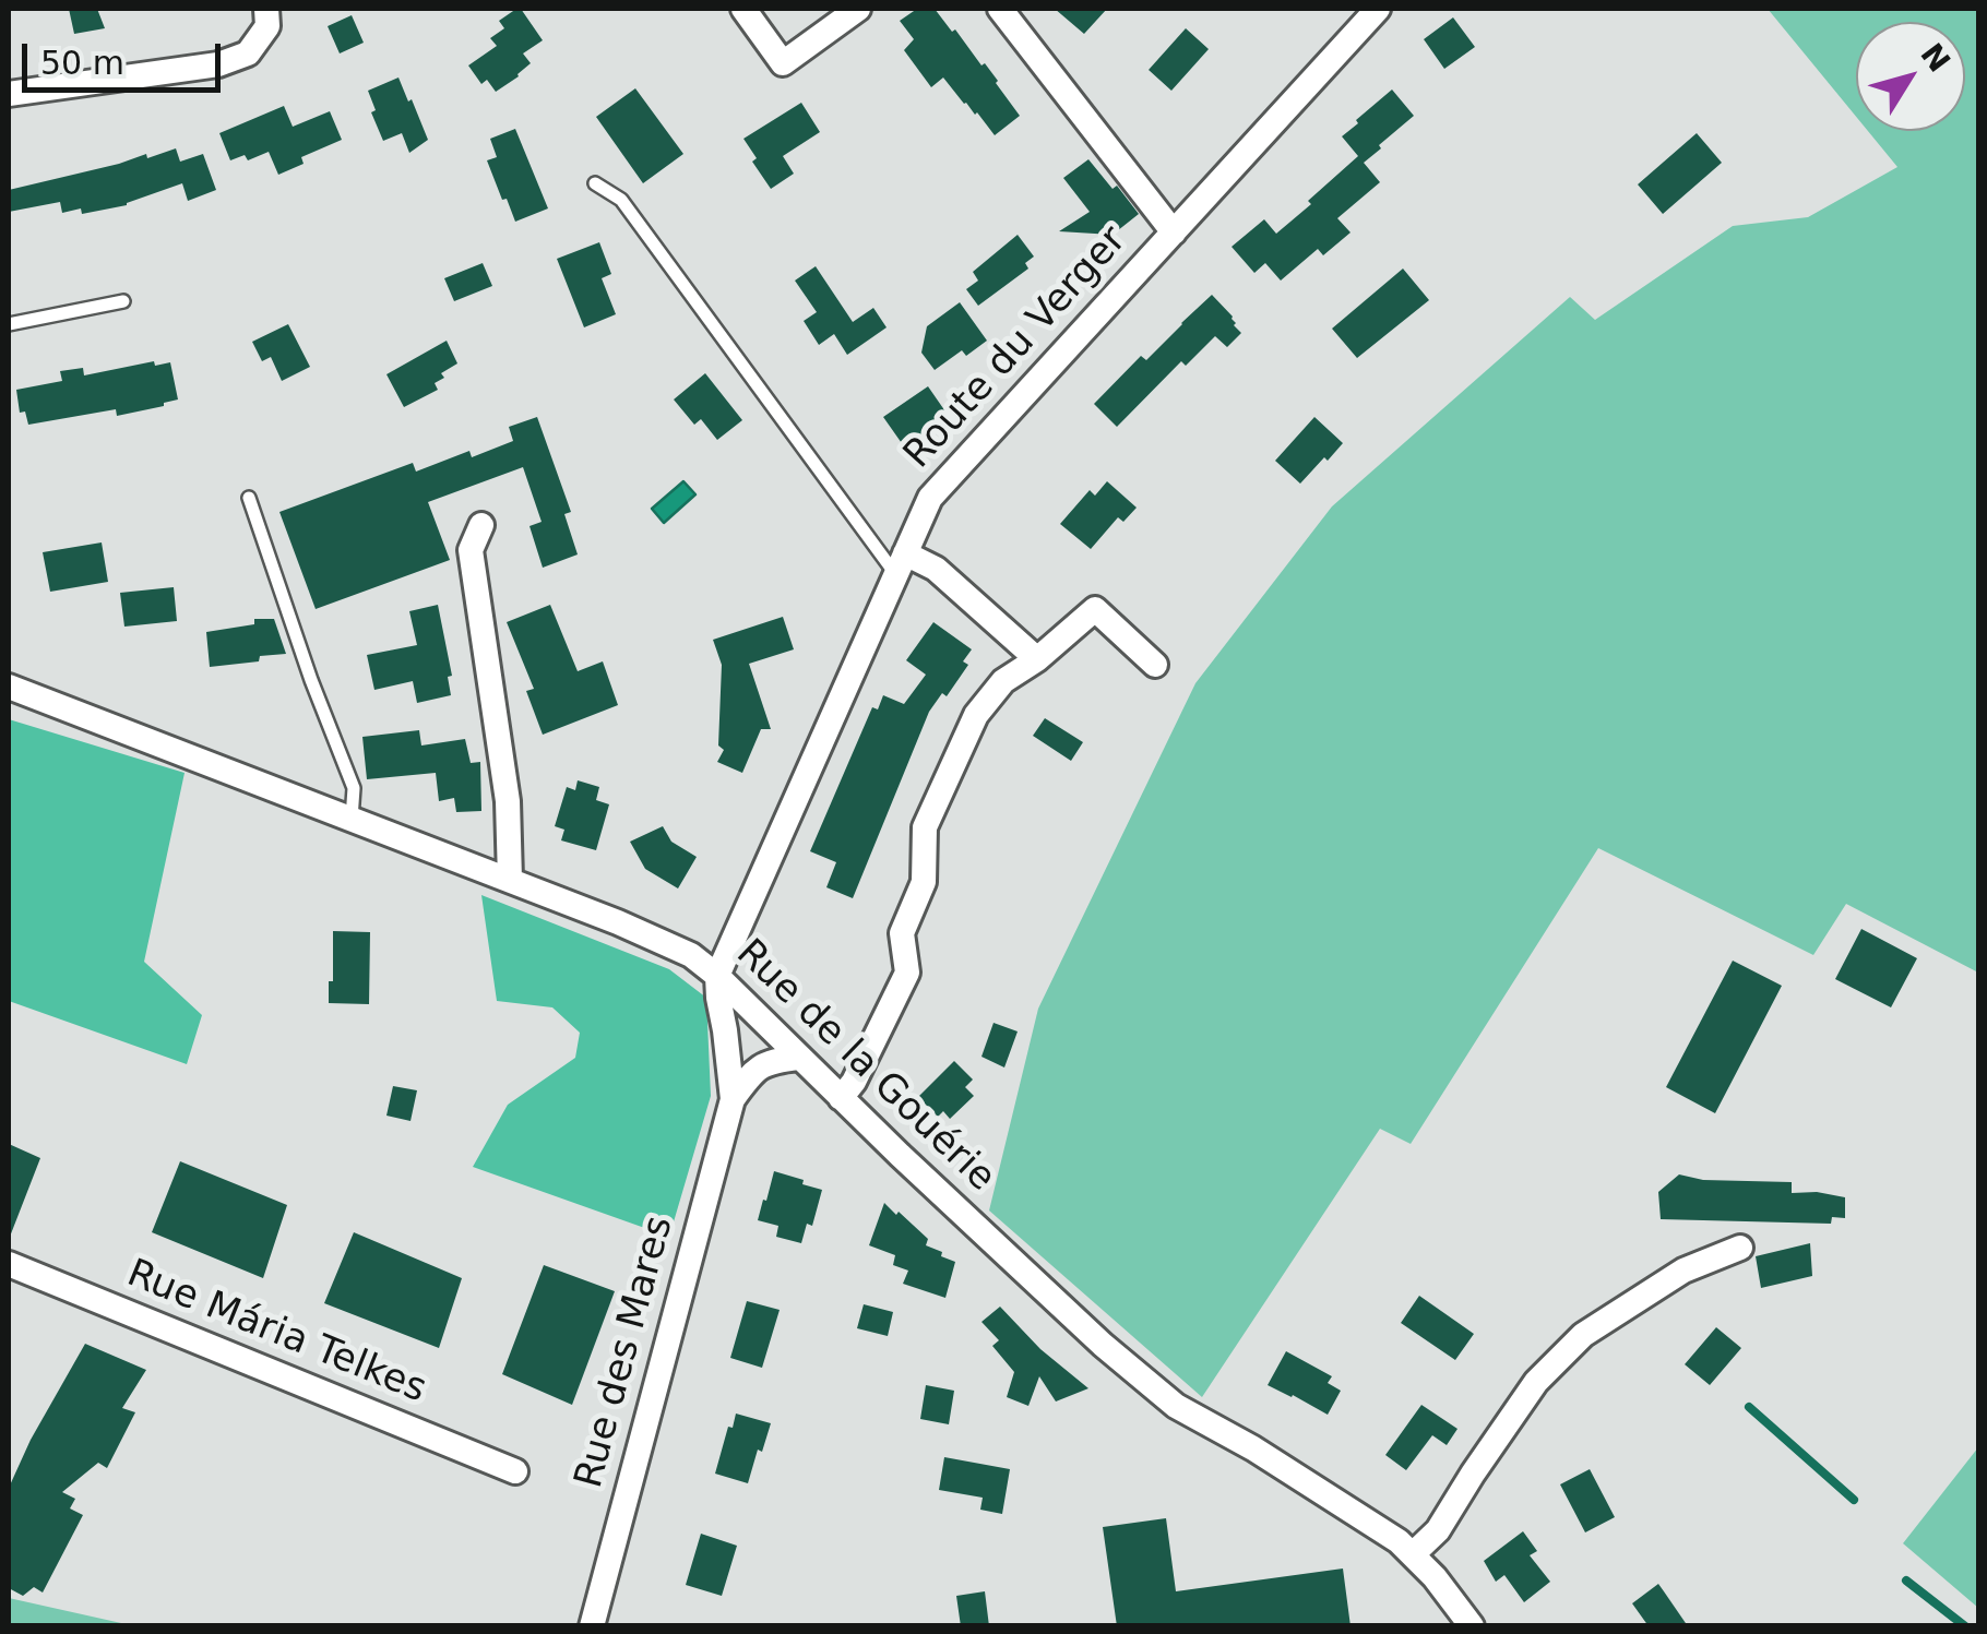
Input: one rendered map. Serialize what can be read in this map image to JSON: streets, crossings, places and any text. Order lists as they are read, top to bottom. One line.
{"streets":{"street":["Route du Verger","Rue de la Gouérie","Rue Mária Telkes","Rue des Mares"]},"crossings":[["Route du Verger","Rue de la Gouérie"],["Route du Verger","Rue des Mares"],["Rue de la Gouérie","Rue des Mares"]],"scale_bar":"50 m","north":"top right"}
